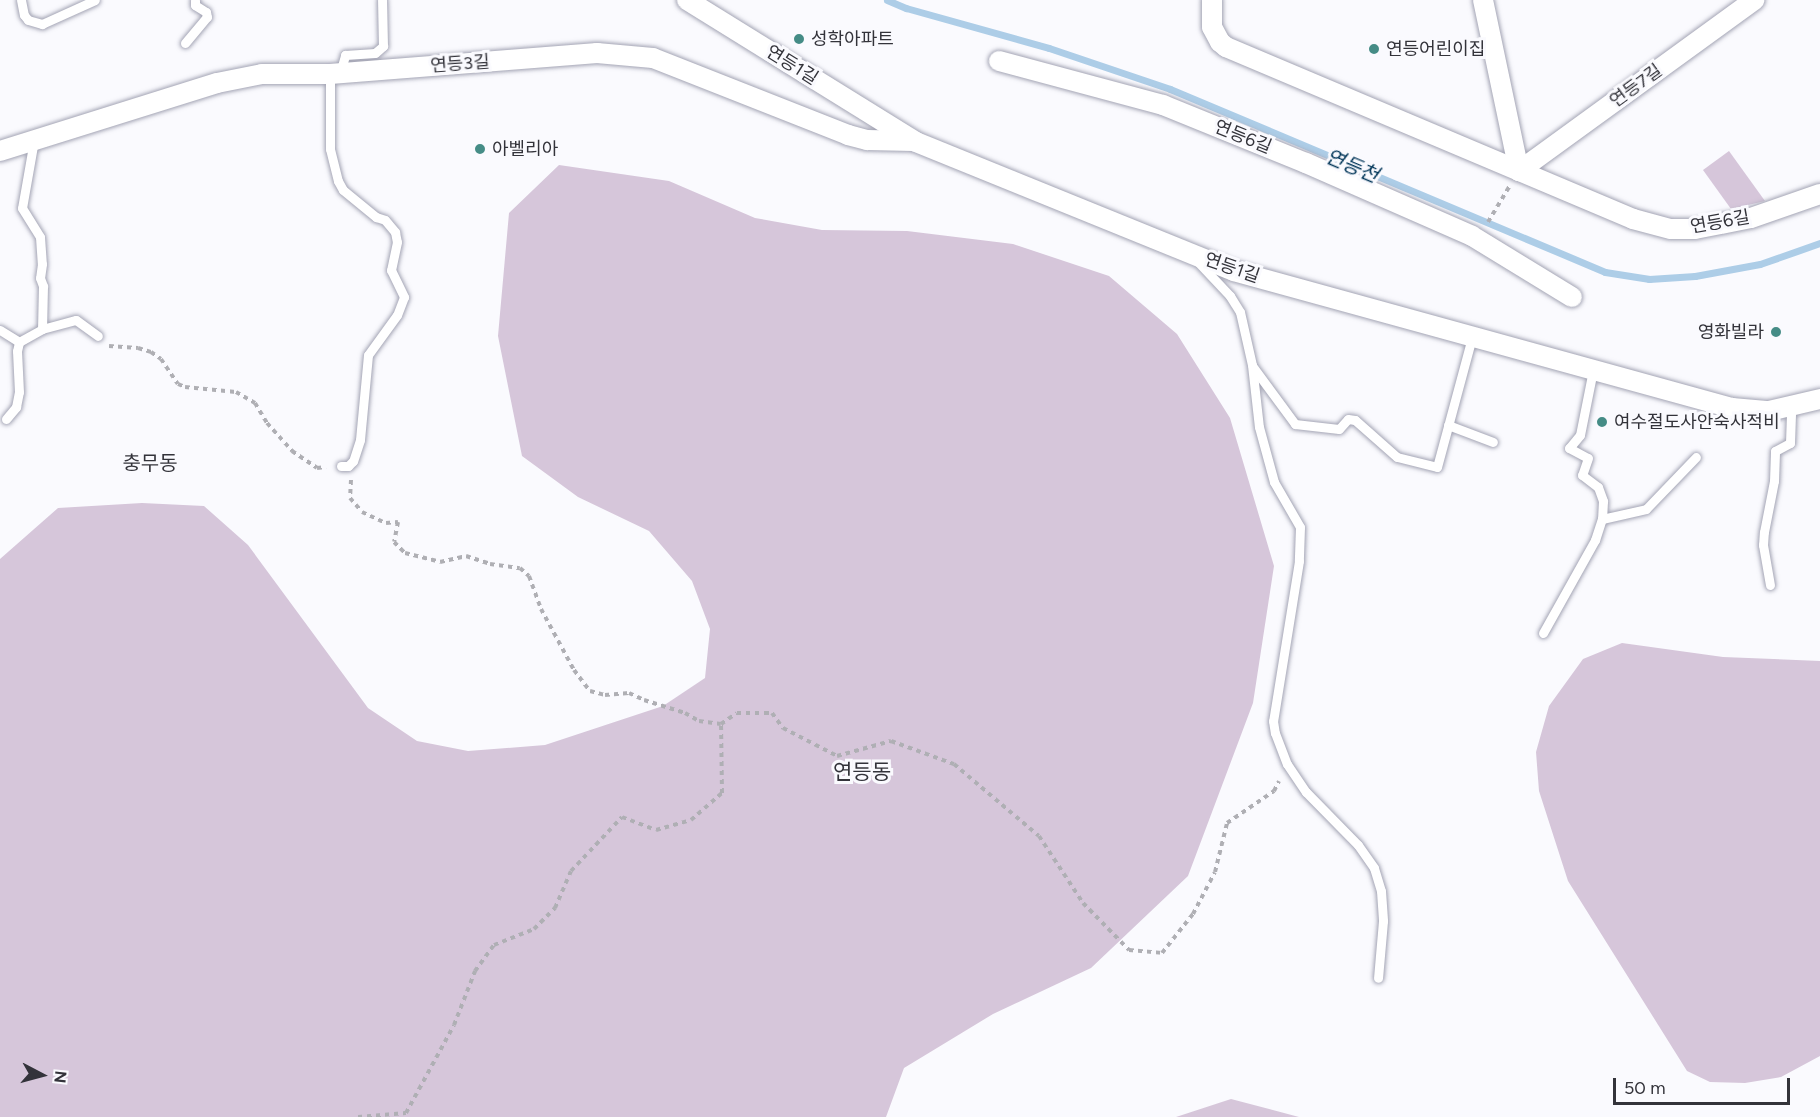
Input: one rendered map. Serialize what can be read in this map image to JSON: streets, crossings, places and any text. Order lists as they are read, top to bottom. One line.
{"streets":{"street":["연등3길","연등1길","연등7길","연등6길"]},"crossings":[["연등3길","연등1길"],["연등7길","연등6길"]],"districts":["충무동","연등동"],"water":["연등천"],"places":["성학아파트","연등어린이집","아벨리아","영화빌라","여수절도사안숙사적비"],"scale_bar":"50 m","north":"right"}
